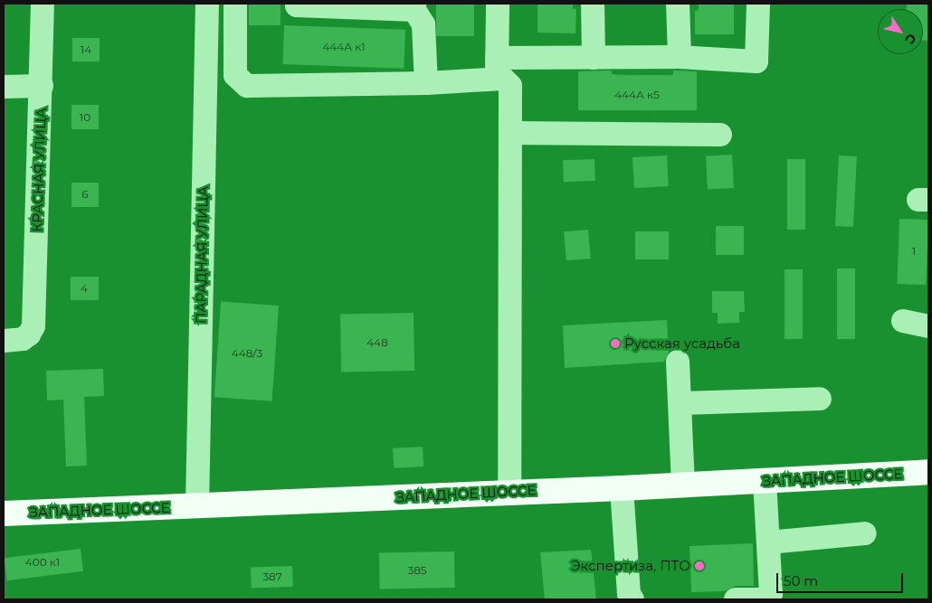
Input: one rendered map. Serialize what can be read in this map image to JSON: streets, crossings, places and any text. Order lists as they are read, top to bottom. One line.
{"streets":{"main road":["ЗАПАДНОЕ ШОССЕ"],"street":["КРАСНАЯ УЛИЦА","ПАРАДНАЯ УЛИЦА"]},"crossings":[["ПАРАДНАЯ УЛИЦА","ЗАПАДНОЕ ШОССЕ"]],"places":["Русская усадьба","Экспертиза, ПТО"],"house_numbers":["444А к1","14","444А к5","10","6","1","4","448","448/3","400 к1","385","387"],"scale_bar":"50 m","north":"bottom right"}
